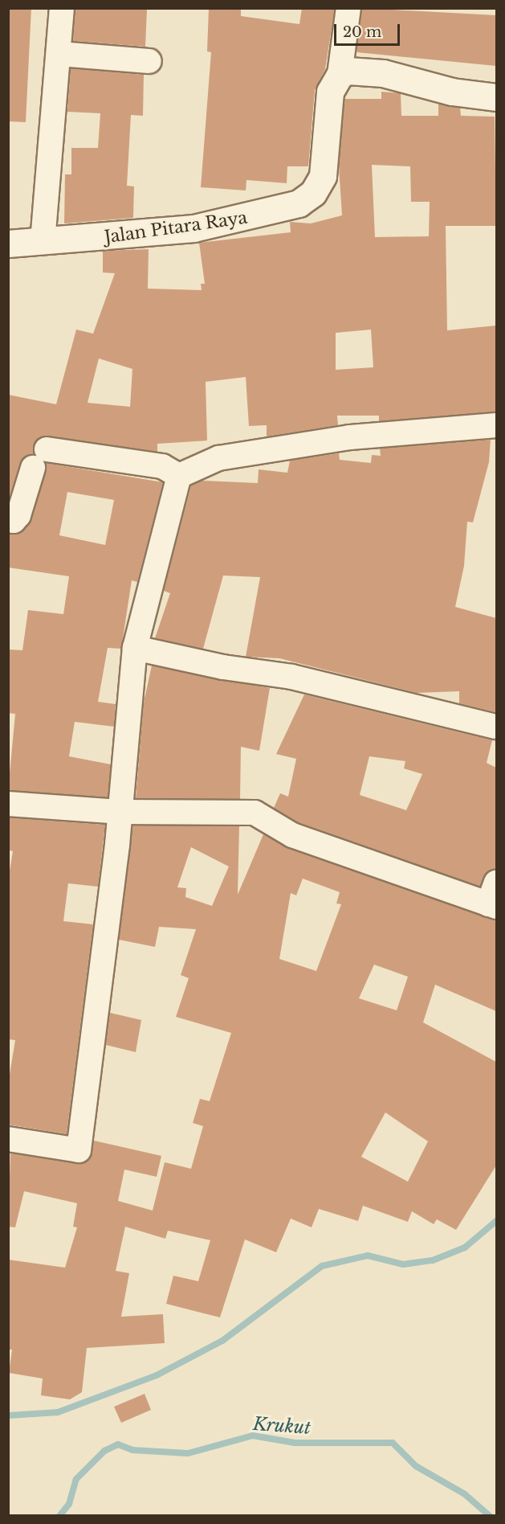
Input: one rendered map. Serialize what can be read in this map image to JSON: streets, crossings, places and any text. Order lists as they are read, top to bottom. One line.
{"streets":{"main road":["Jalan Pitara Raya"]},"water":["Krukut"],"scale_bar":"20 m"}
